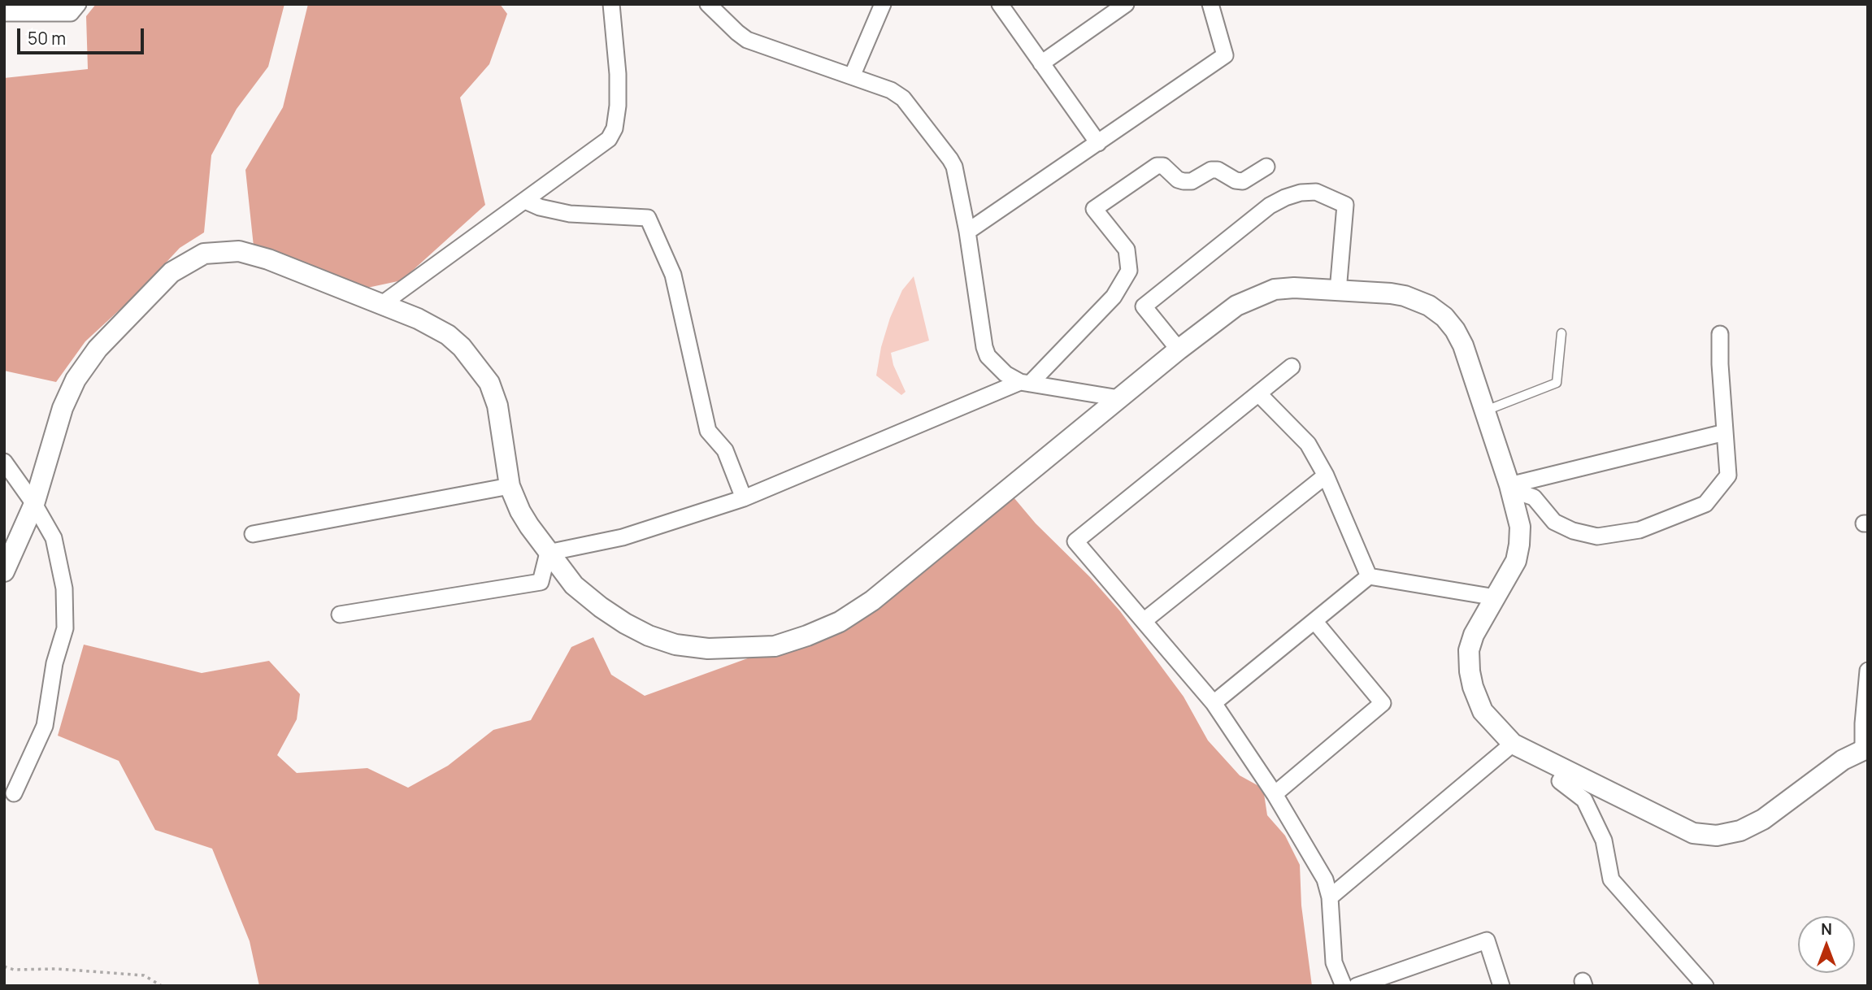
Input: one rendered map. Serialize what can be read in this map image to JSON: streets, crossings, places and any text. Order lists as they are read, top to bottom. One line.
{"scale_bar":"50 m","north":"top"}
